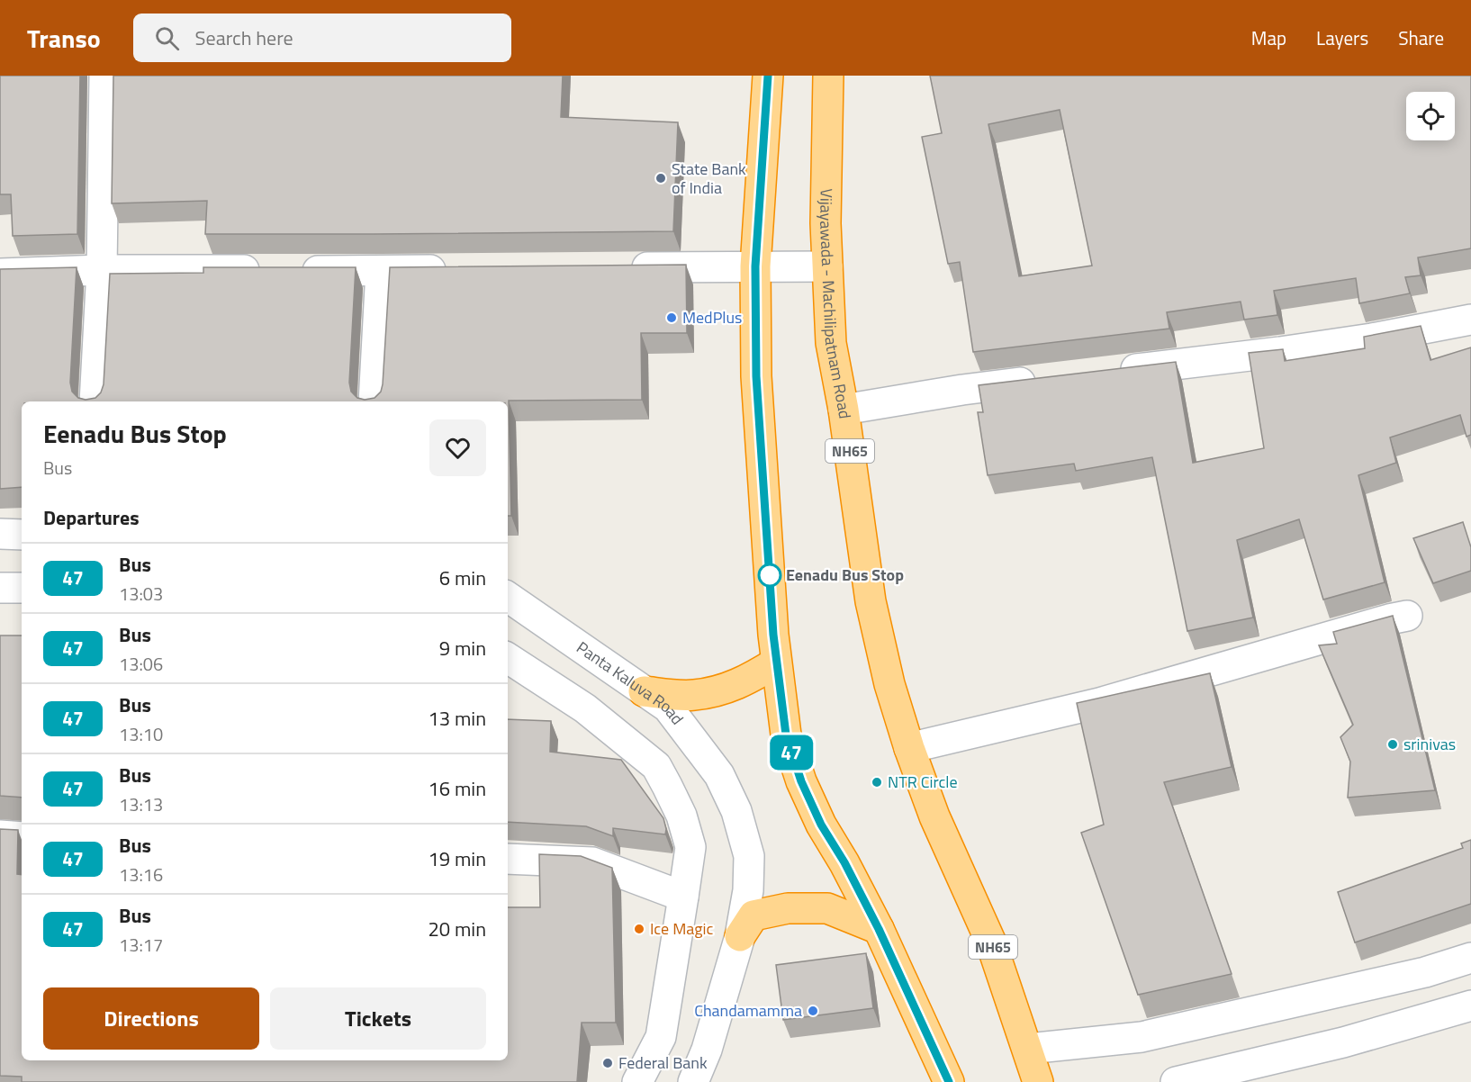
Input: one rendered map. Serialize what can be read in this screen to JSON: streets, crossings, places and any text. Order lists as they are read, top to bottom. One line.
{"streets":{"highway":["Vijayawada - Machilipatnam Road","NH65"],"street":["Panta Kaluva Road"]},"places":["State Bank of India","MedPlus","Eenadu Bus Stop","srinivas","NTR Circle","Ice Magic","Chandamamma","Federal Bank"],"lines":["bus line 47"],"page":{"header":"Transo","search":"Search here","nav":["Map","Layers","Share"],"on_map":"47","heading":[["Eenadu Bus Stop","Bus"],"Departures"],"list":[{"mark":"47","name":"Bus","note":"13:03","value":"6 min"},{"mark":"47","name":"Bus","note":"13:06","value":"9 min"},{"mark":"47","name":"Bus","note":"13:10","value":"13 min"},{"mark":"47","name":"Bus","note":"13:13","value":"16 min"},{"mark":"47","name":"Bus","note":"13:16","value":"19 min"},{"mark":"47","name":"Bus","note":"13:17","value":"20 min"}],"buttons":["Directions","Tickets"]}}
